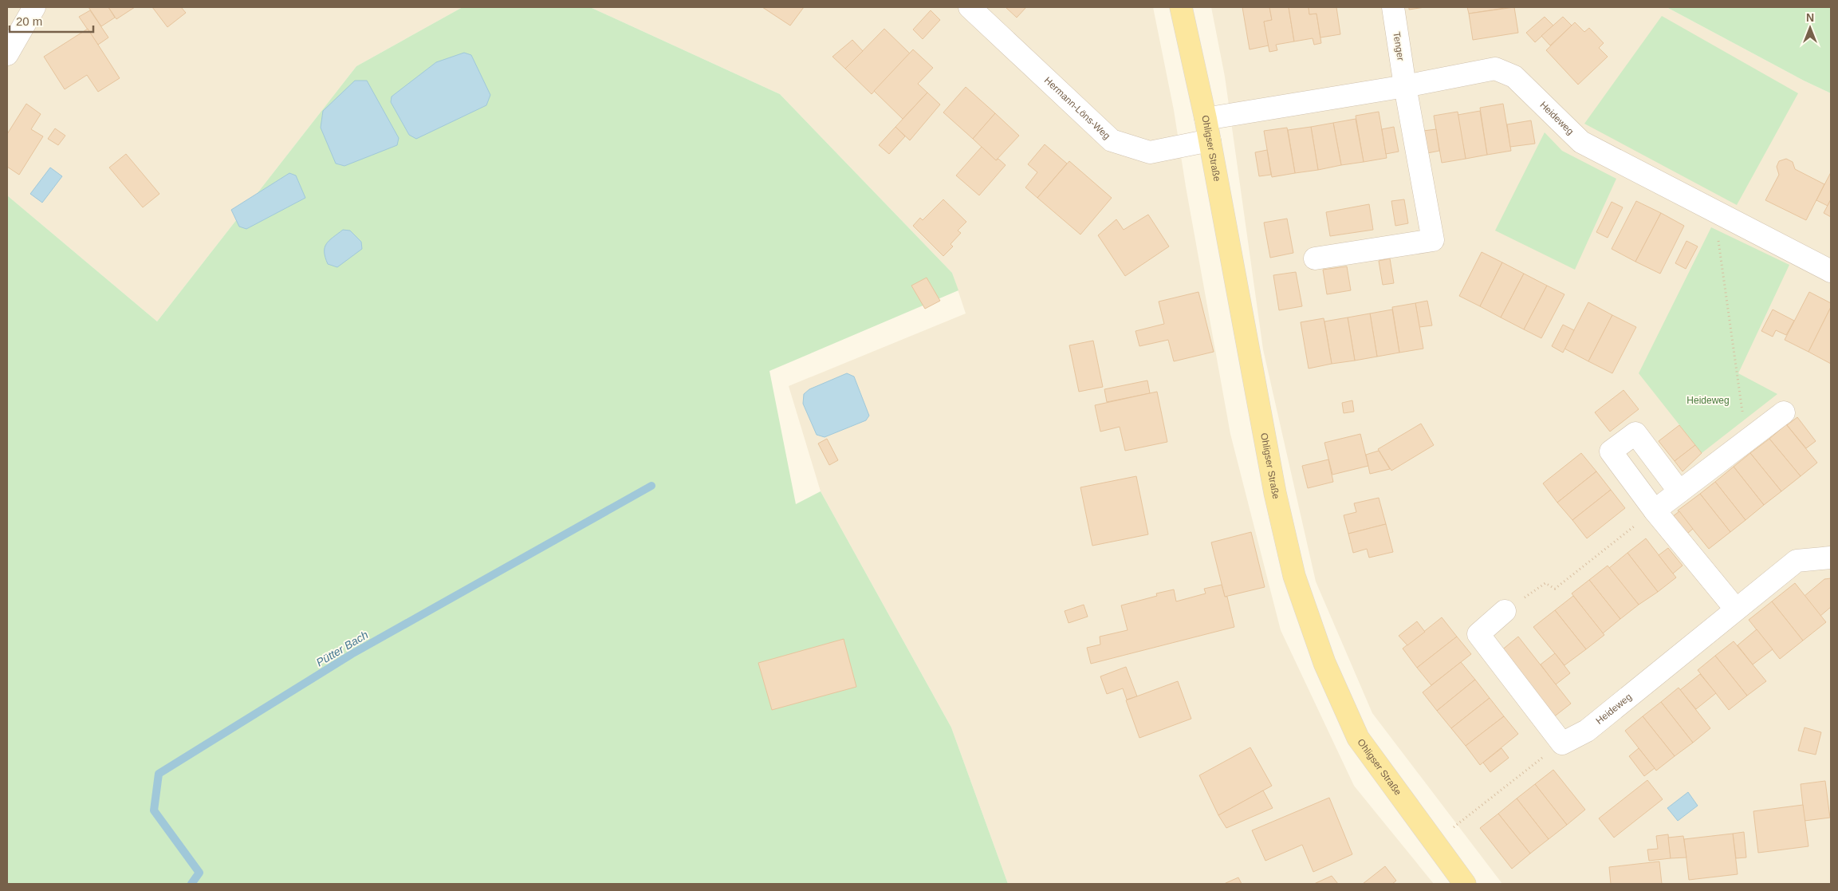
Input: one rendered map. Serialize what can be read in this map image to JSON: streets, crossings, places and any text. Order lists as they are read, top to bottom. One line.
{"streets":{"main road":["Ohligser Straße"],"street":["Tenger","Hermann-Löns-Weg","Heideweg"]},"crossings":[["Tenger","Heideweg"],["Hermann-Löns-Weg","Ohligser Straße"],["Heideweg","Ohligser Straße"]],"water":["Pütter Bach"],"parks":["Heideweg"],"scale_bar":"20 m","north":"top"}
